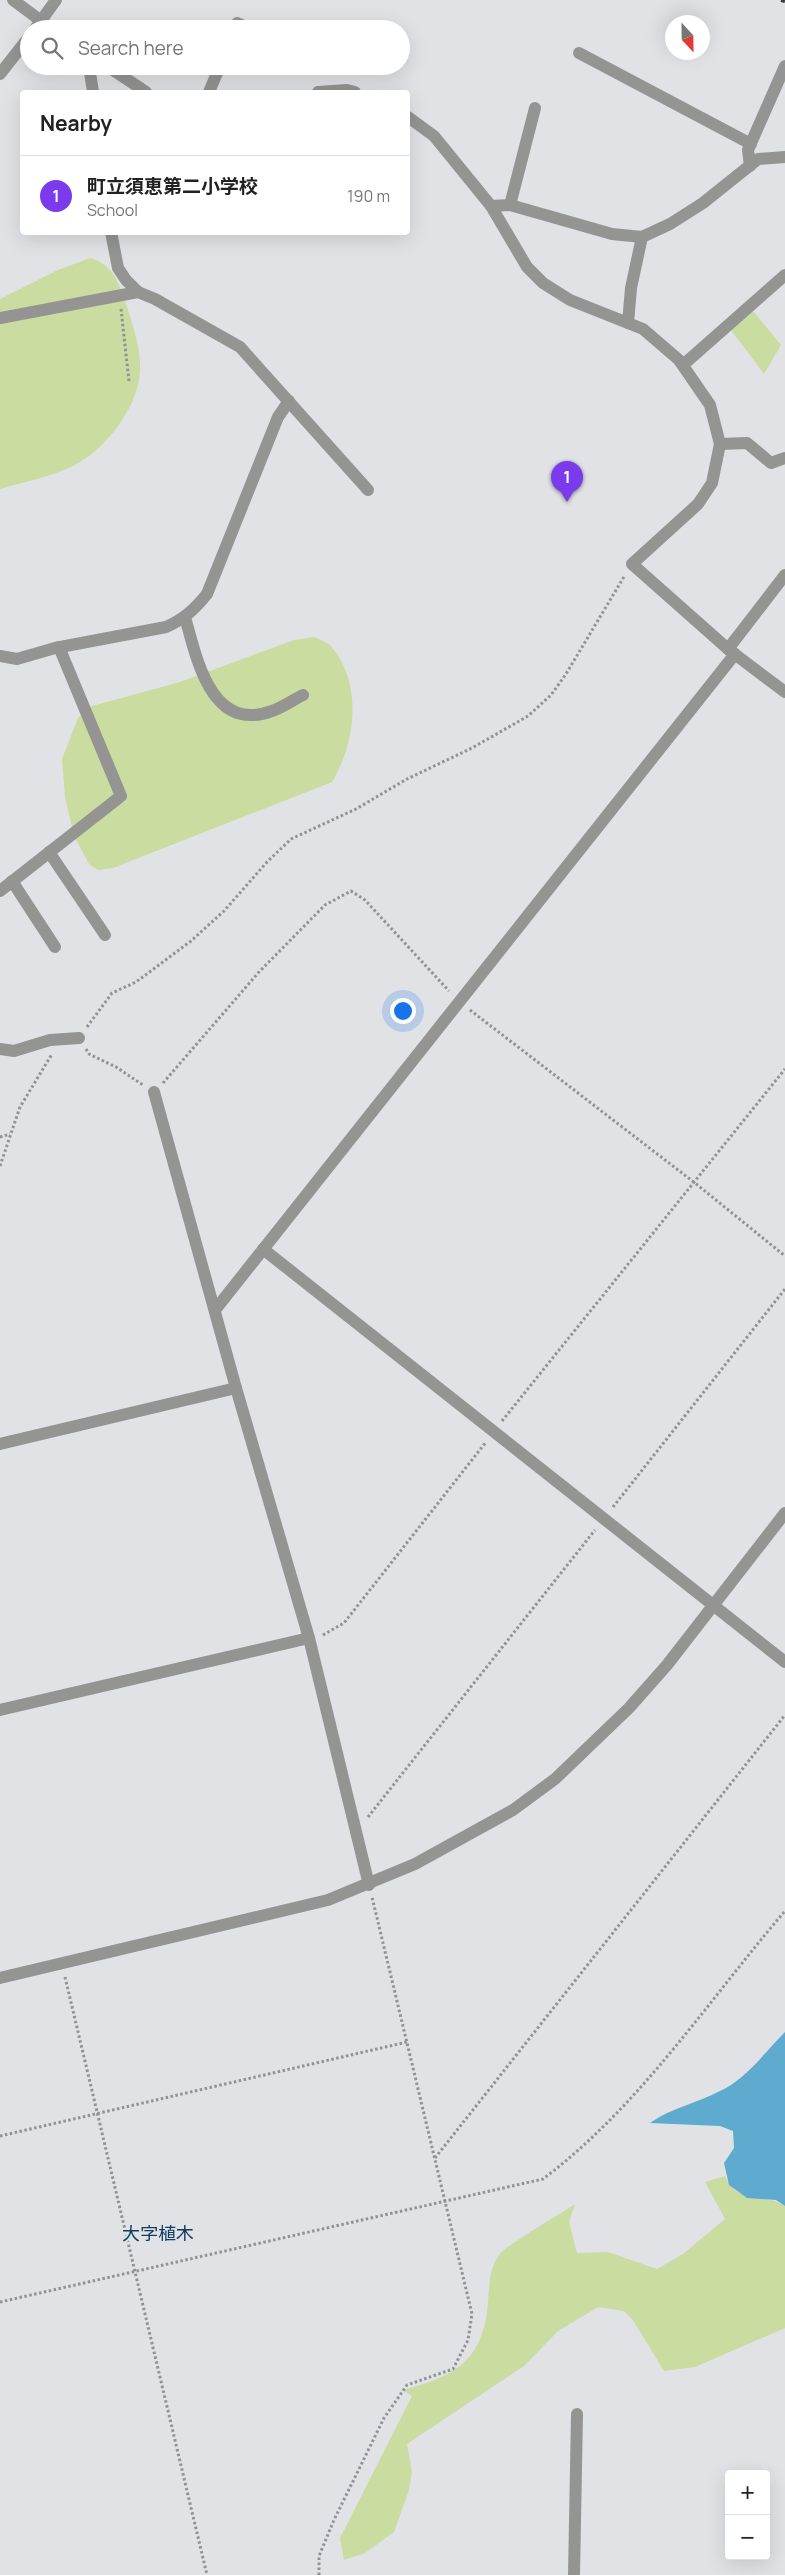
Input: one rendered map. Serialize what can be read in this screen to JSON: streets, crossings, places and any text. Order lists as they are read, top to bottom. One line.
{"districts":["大字植木"],"north":"bottom","page":{"search":"Search here","heading":"Nearby","list":[{"mark":"1","name":"町立須恵第二小学校","note":"School","value":"190 m"}],"pins":"1","map_buttons":["+","−"]}}
